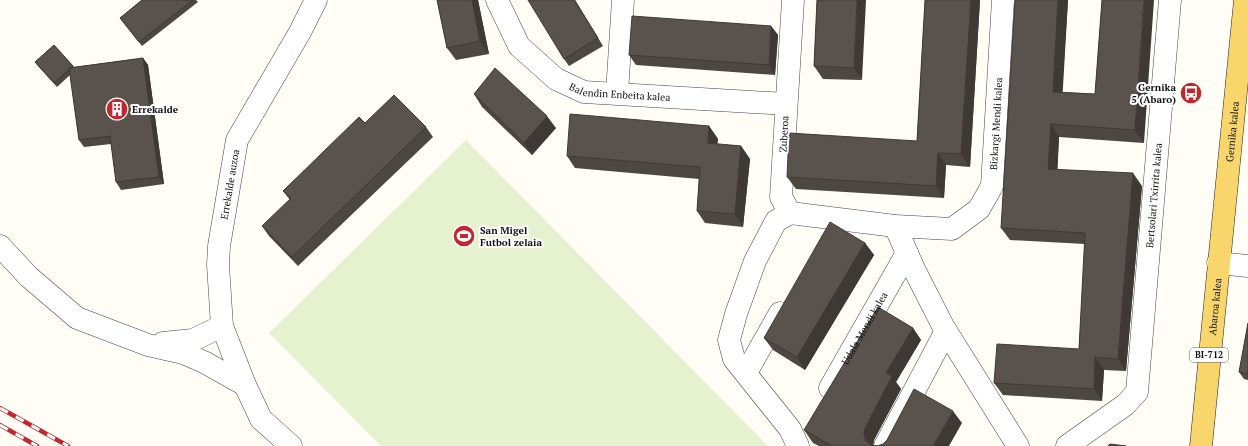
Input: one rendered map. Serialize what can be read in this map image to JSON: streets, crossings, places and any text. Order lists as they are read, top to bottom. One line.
{"streets":{"main road":["Gernika kalea","Abaroa kalea","BI-712"],"street":["Balendin Enbeita kalea","Bizkargi Mendi kalea","Zuberoa","Errekalde auzoa","Bertsolari Txirrita kalea","Udala Mendi kalea"]},"crossings":[["Balendin Enbeita kalea","Zuberoa"],["Gernika kalea","Abaroa kalea"]],"places":{"bus stop":["Gernika 5 (Abaro)"],"building":["Errekalde"],"sports":["San Migel Futbol zelaia"]}}
